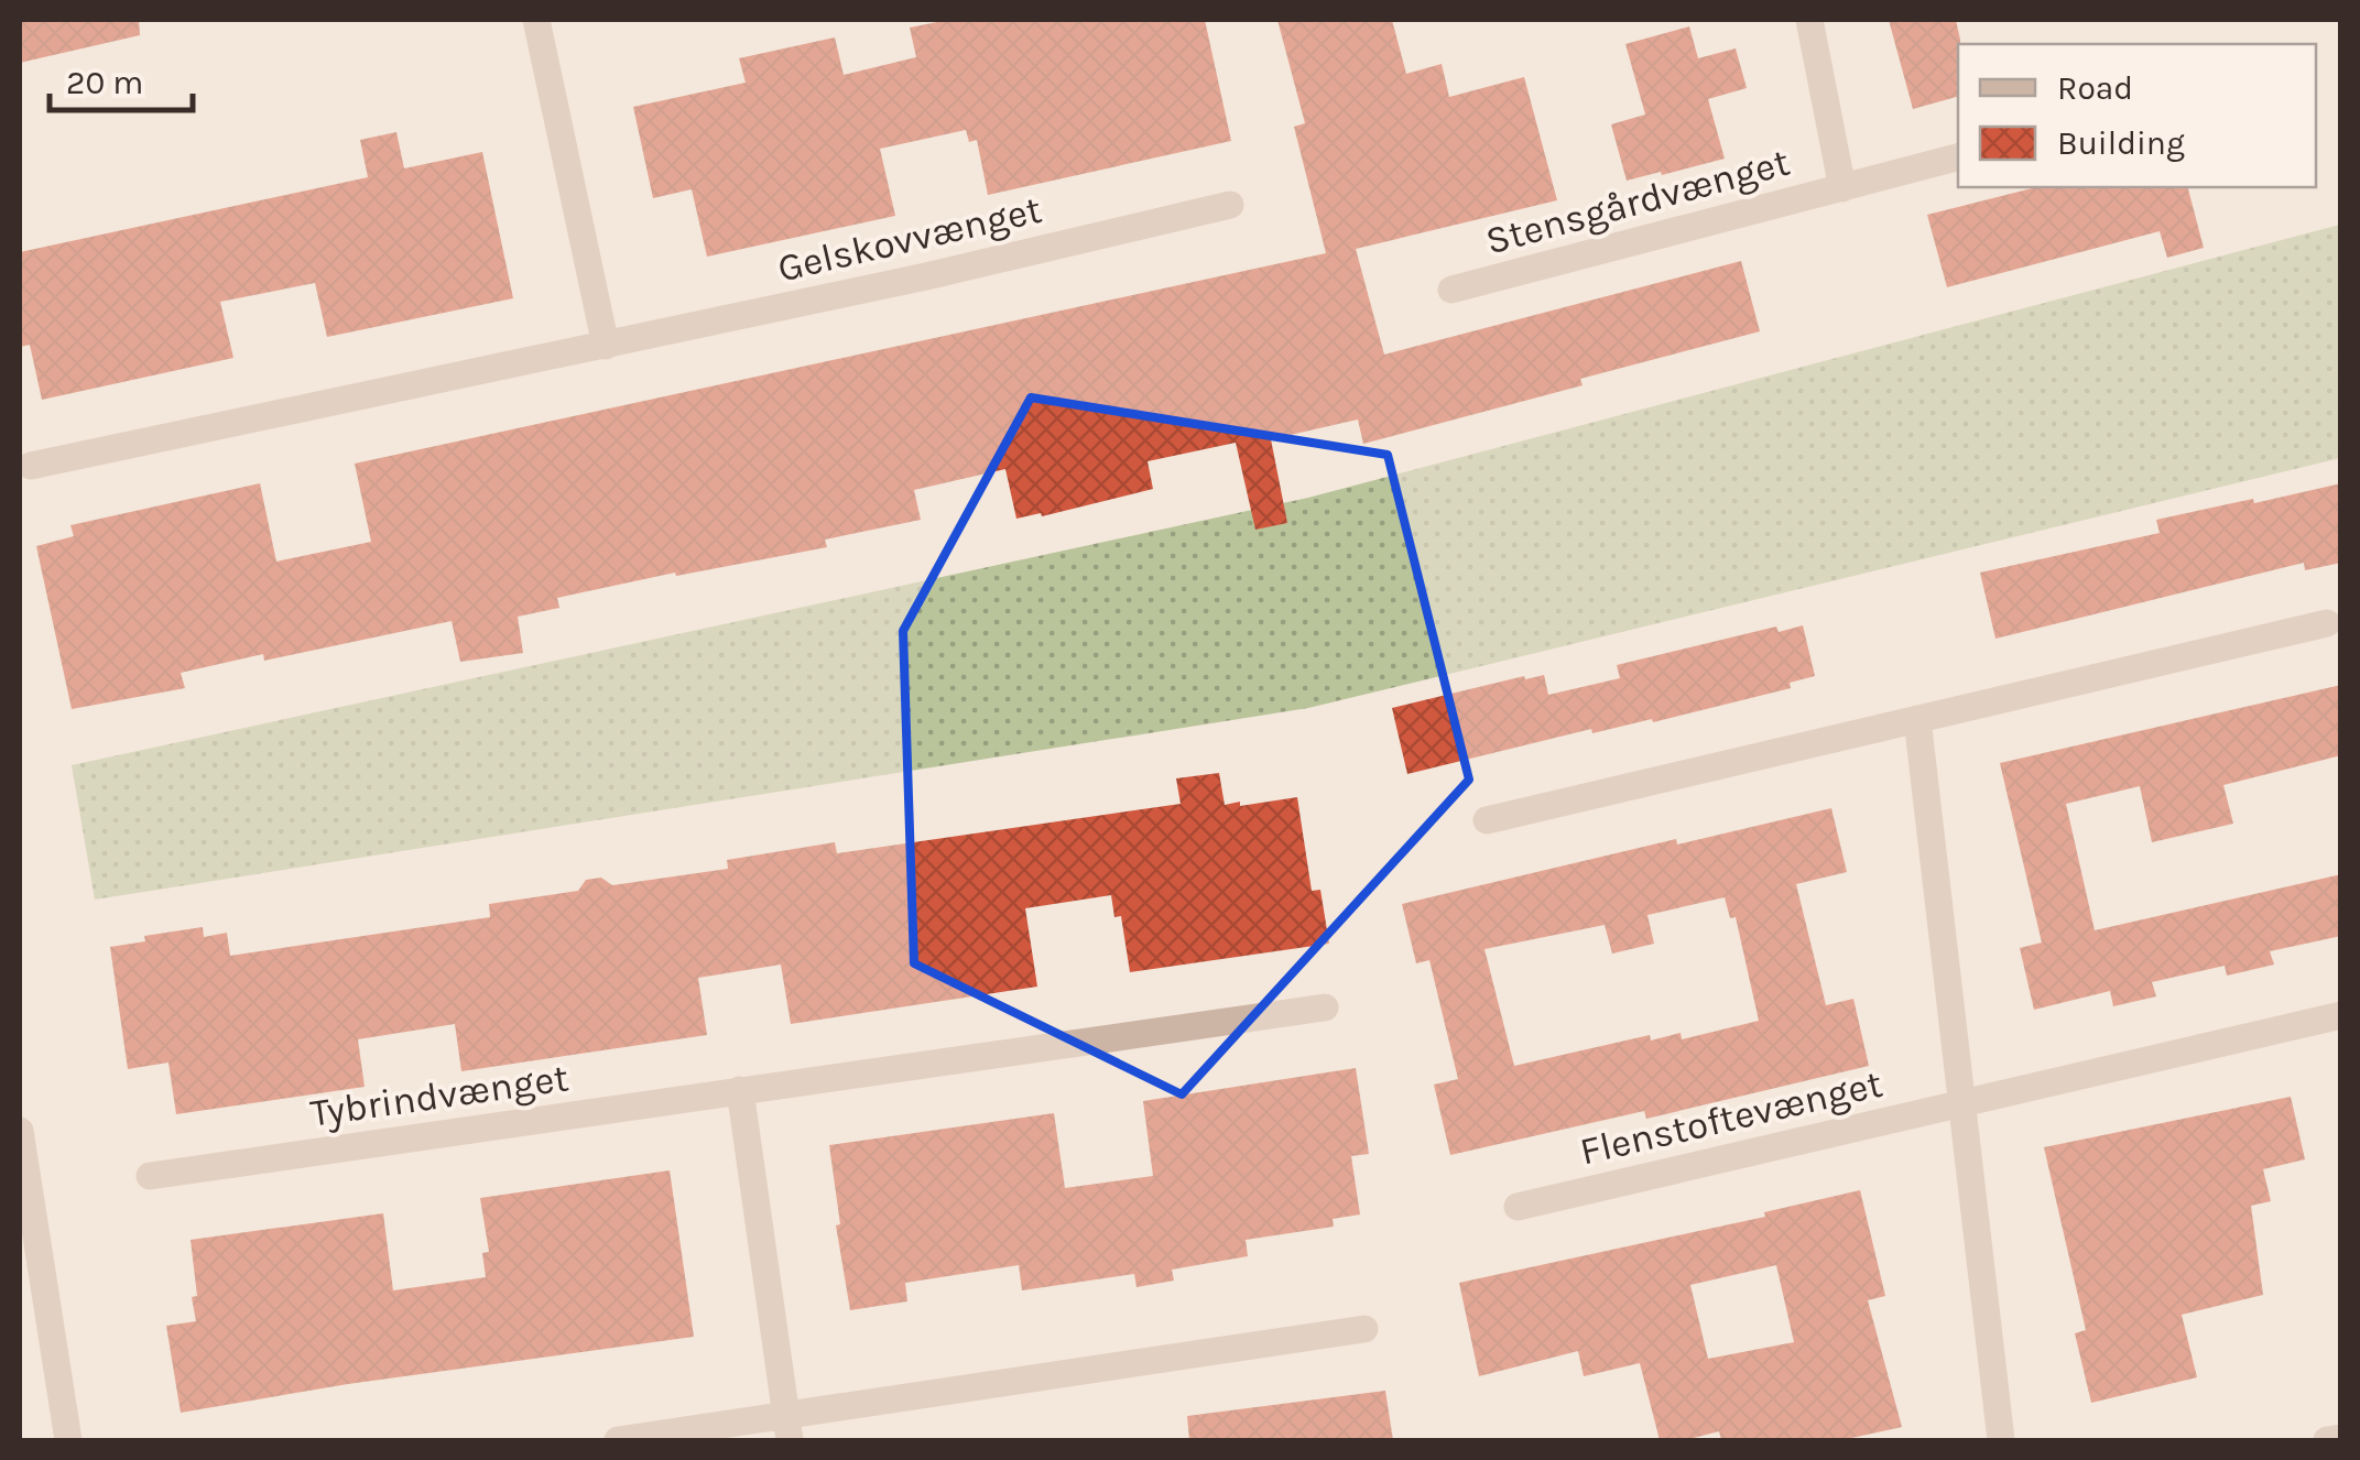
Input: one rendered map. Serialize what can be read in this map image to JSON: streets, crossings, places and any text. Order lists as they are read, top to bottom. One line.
{"streets":{"street":["Stensgårdvænget","Gelskovvænget","Tybrindvænget","Flenstoftevænget"]},"legend":["Road","Building"],"scale_bar":"20 m"}
